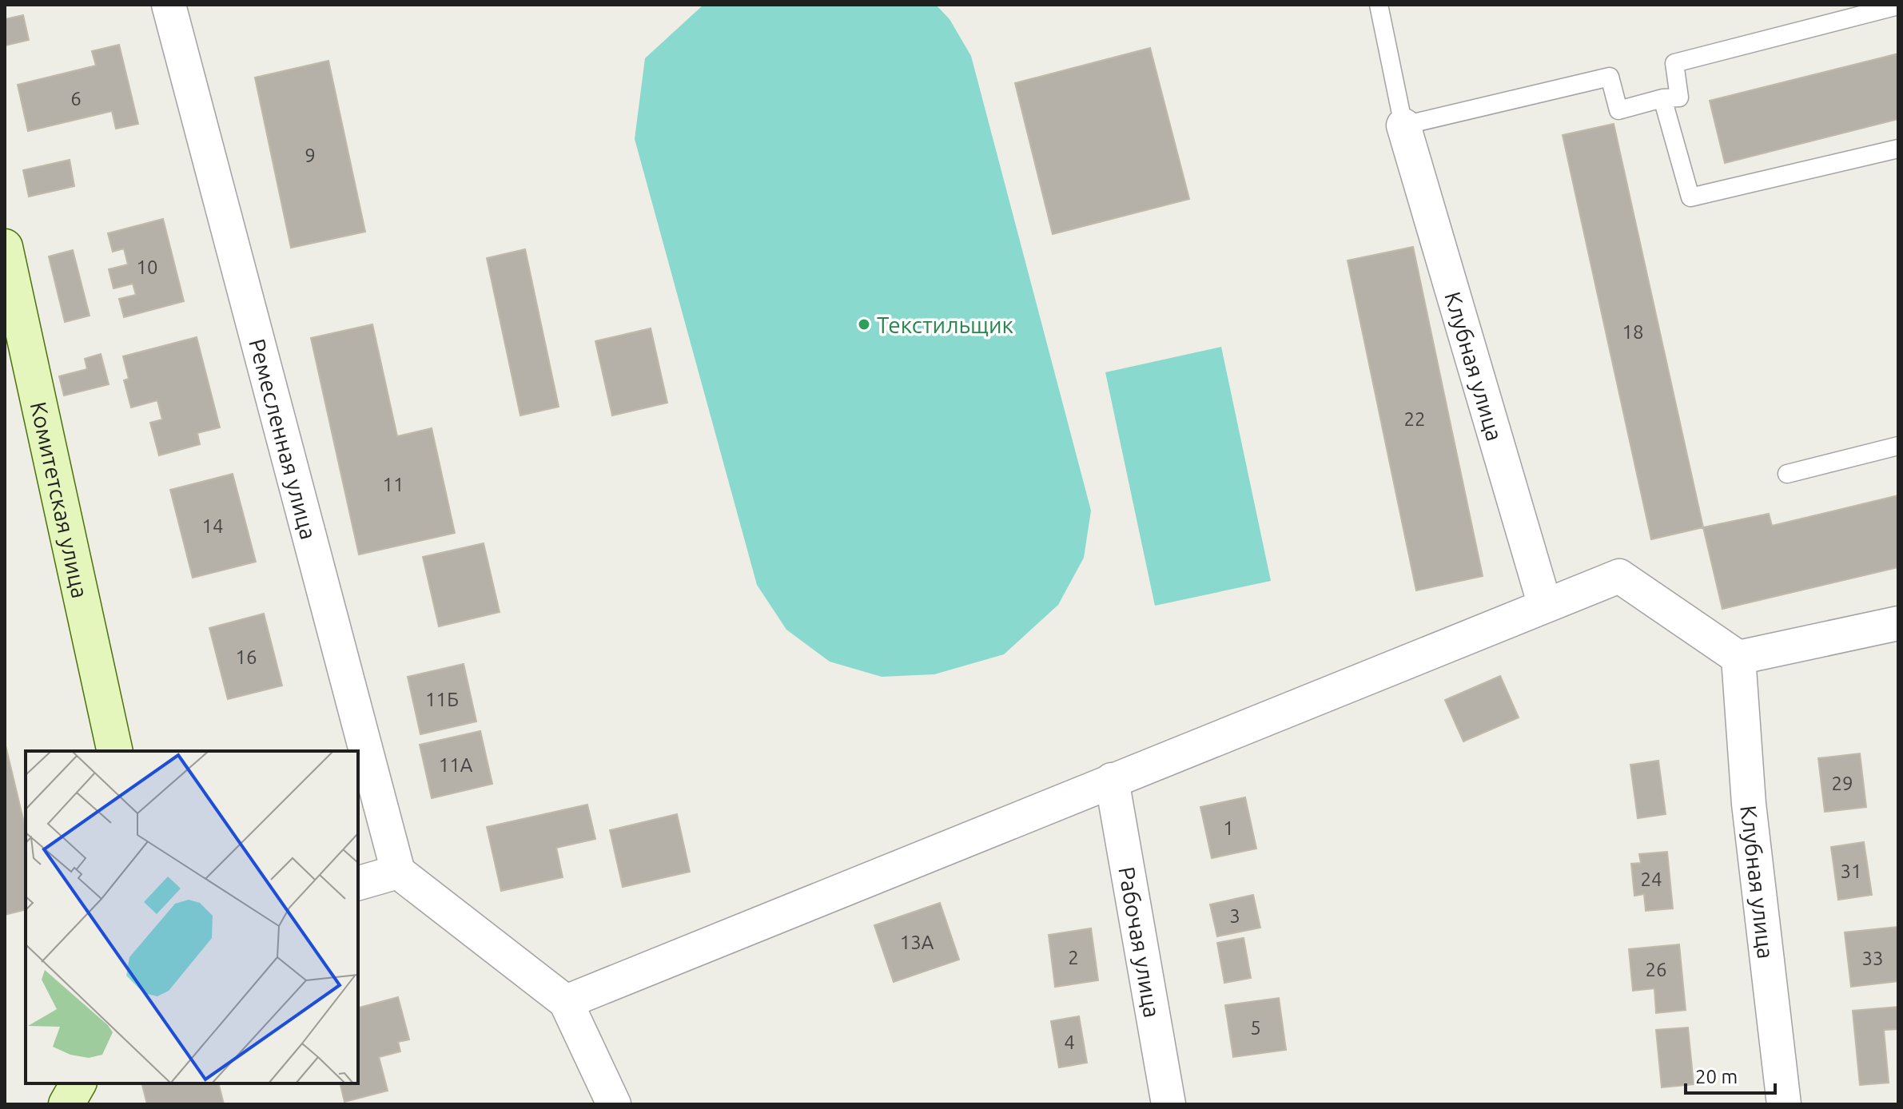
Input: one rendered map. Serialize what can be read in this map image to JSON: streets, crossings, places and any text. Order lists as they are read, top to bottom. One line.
{"streets":{"street":["Клубная улица","Ремесленная улица","Комитетская улица","Рабочая улица"]},"places":["Текстильщик"],"house_numbers":["6","9","10","18","22","11","14","16","11Б","11А","29","1","31","24","3","13А","2","33","26","5","4"],"scale_bar":"20 m"}
